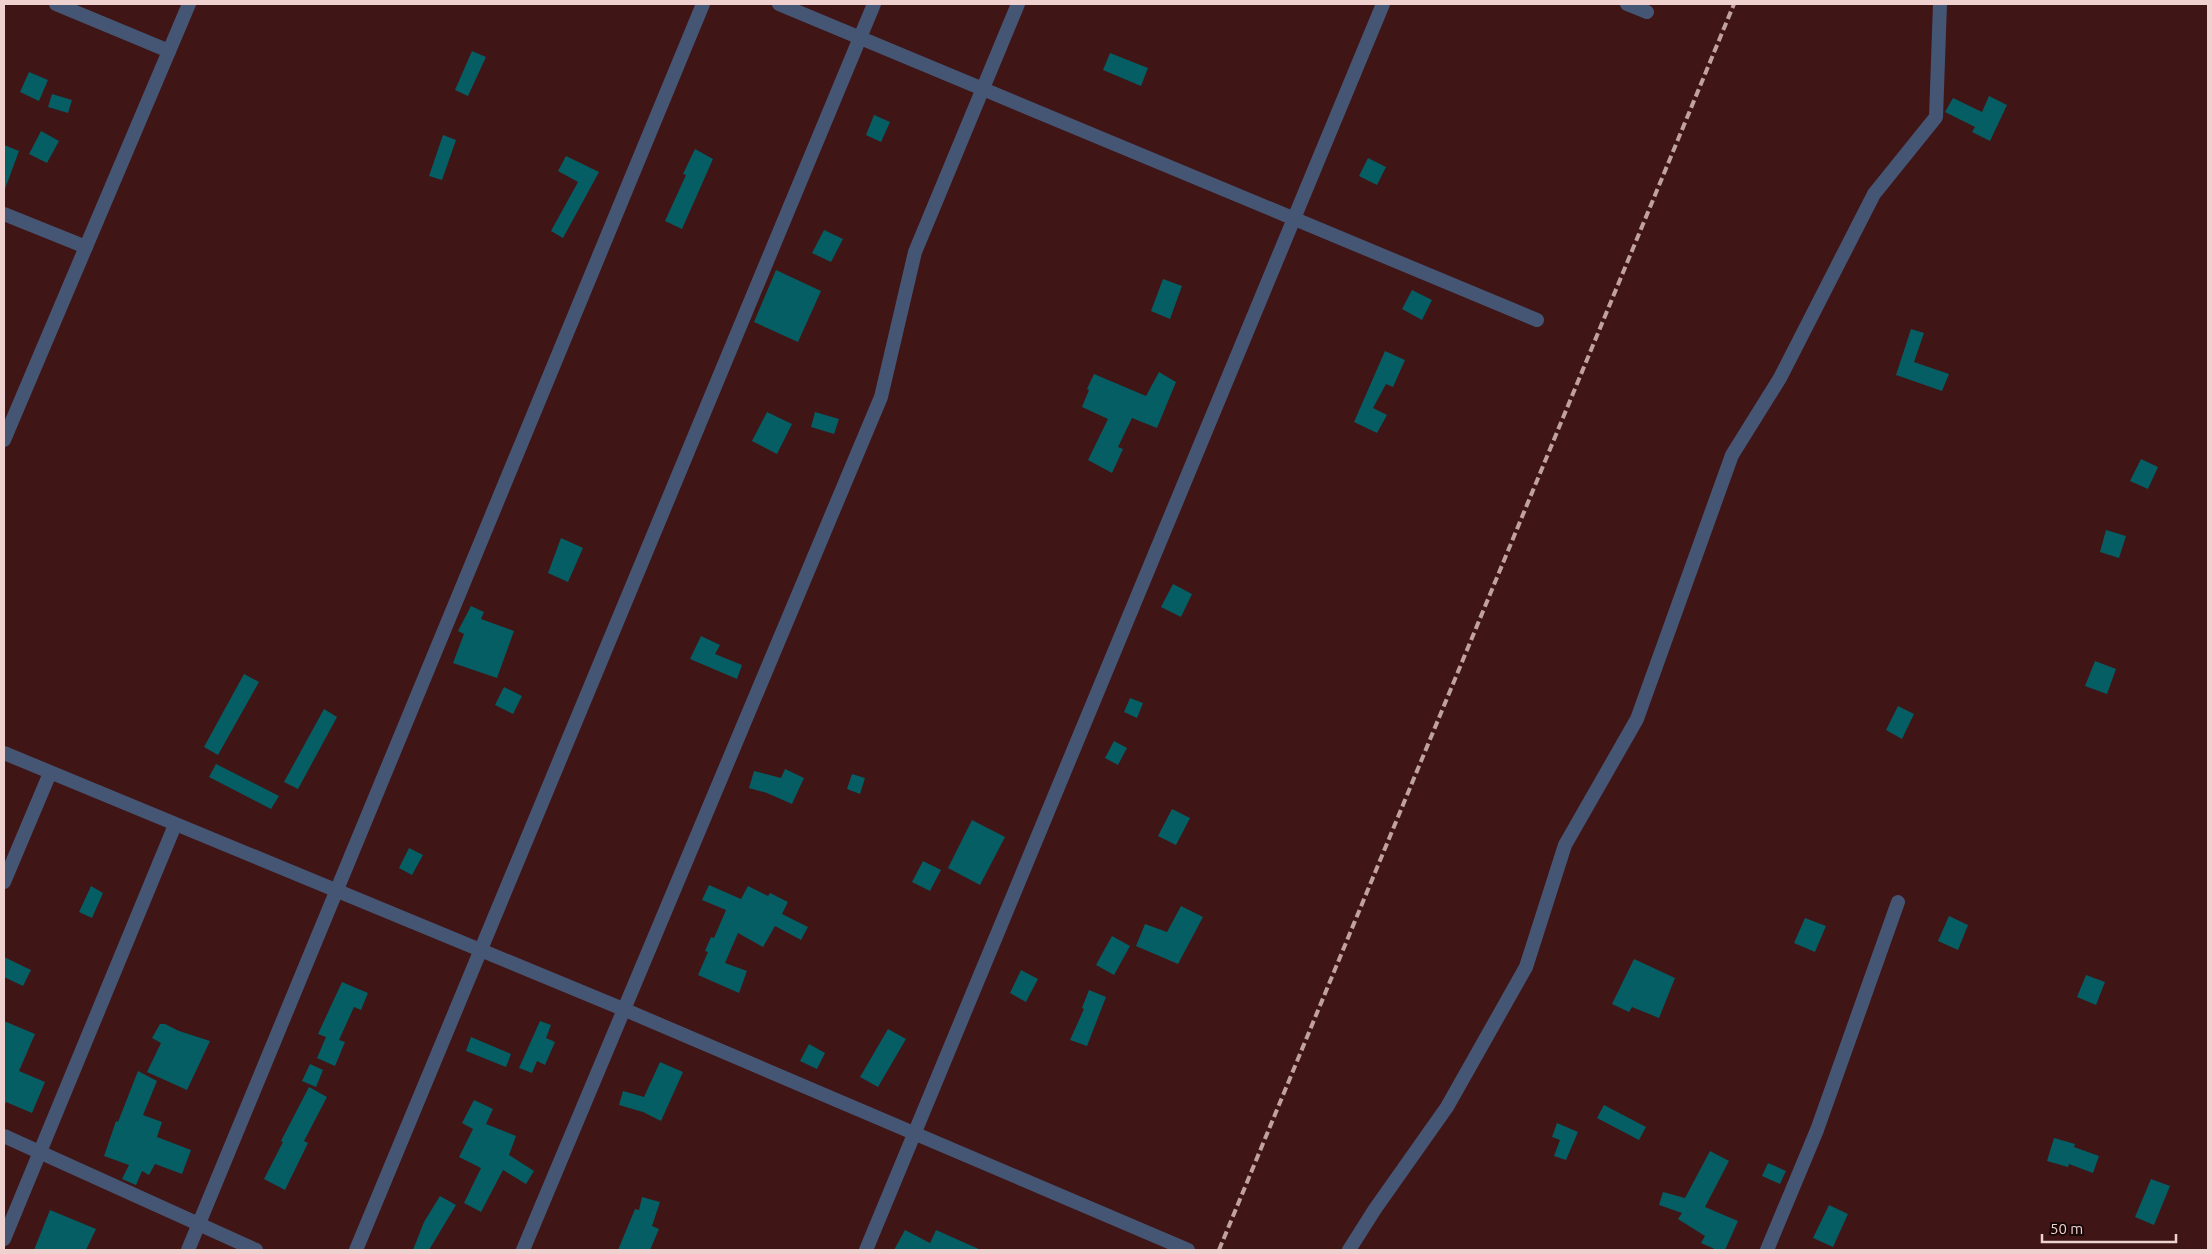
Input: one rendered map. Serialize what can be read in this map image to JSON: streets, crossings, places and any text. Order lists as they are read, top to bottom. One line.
{"scale_bar":"50 m"}
